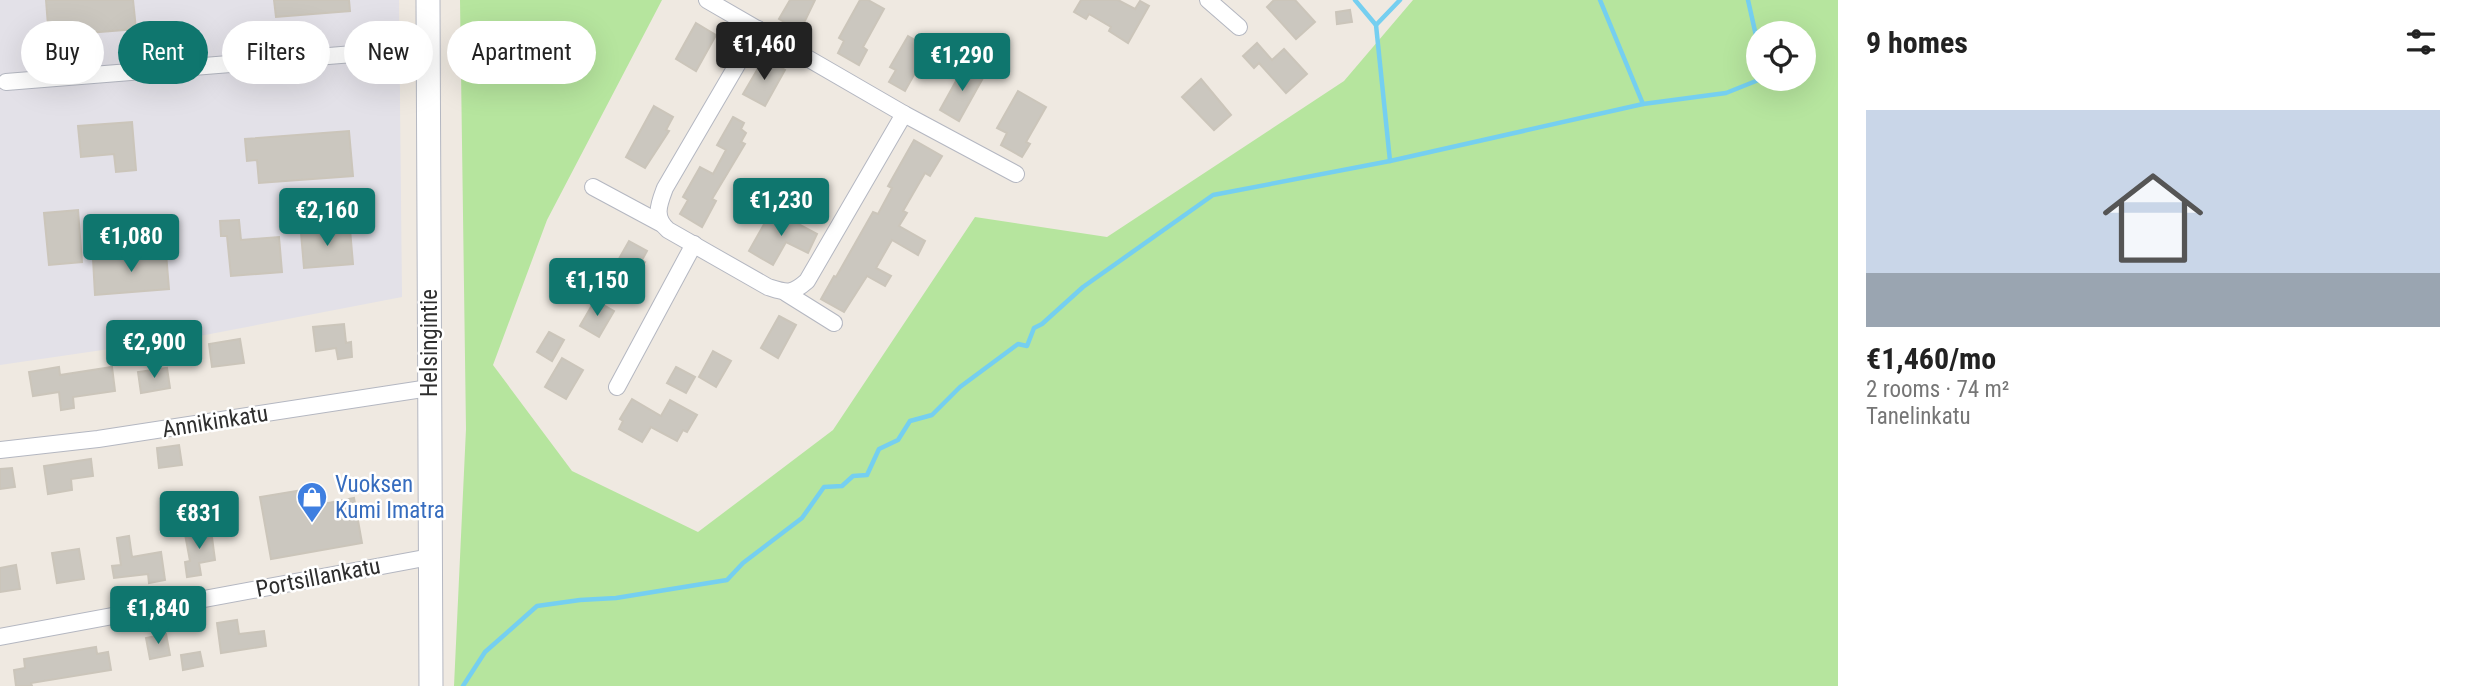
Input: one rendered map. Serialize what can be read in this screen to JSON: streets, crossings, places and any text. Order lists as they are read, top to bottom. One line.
{"streets":{"main road":["Helsingintie"],"street":["Annikinkatu","Portsillankatu"]},"crossings":[["Helsingintie","Annikinkatu"],["Helsingintie","Portsillankatu"]],"places":{"shop":["Vuoksen Kumi Imatra"]},"page":{"heading":"9 homes","chip":["Buy","Rent","Filters","New","Apartment"],"price":["€1,460","€1,290","€1,230","€2,160","€1,080","€1,150","€2,900","€831","€1,840"],"list":[{"name":"€1,460/mo","note":"2 rooms · 74 m² · Tanelinkatu"}]}}
